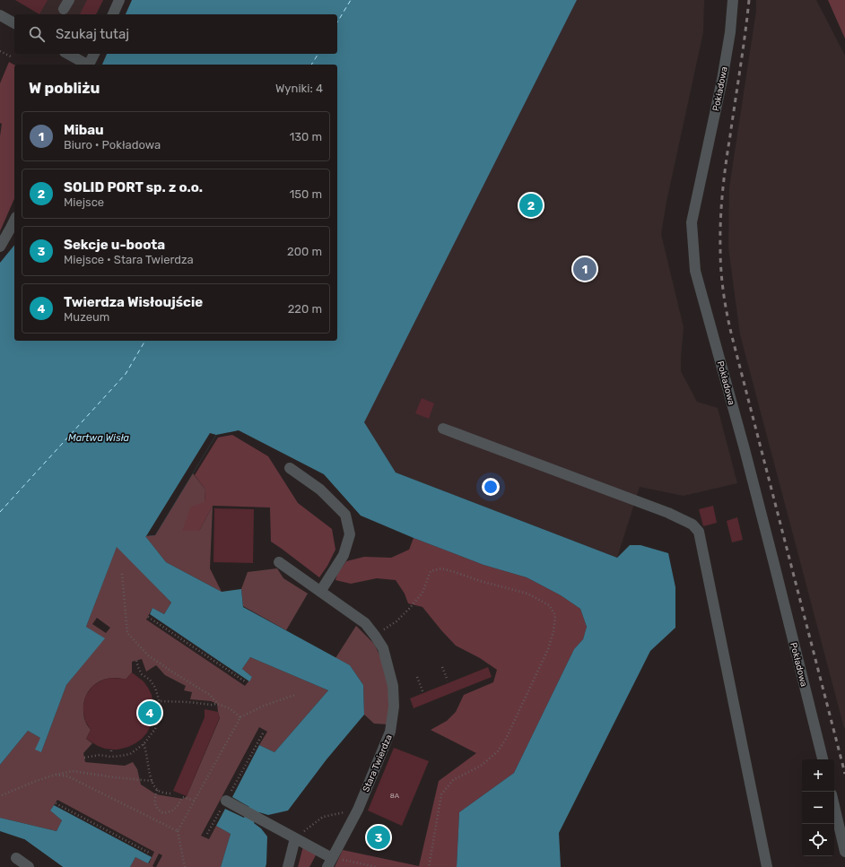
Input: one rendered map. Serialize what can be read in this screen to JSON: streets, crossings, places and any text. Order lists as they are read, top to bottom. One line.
{"streets":{"street":["Pokładowa","Stara Twierdza"]},"water":["Martwa Wisła"],"house_numbers":["8A"],"page":{"search":"Szukaj tutaj","heading":["W pobliżu","Wyniki: 4"],"list":[{"mark":"1","name":"Mibau","note":"Biuro · Pokładowa","value":"130 m"},{"mark":"2","name":"SOLID PORT sp. z o.o.","note":"Miejsce","value":"150 m"},{"mark":"3","name":"Sekcje u-boota","note":"Miejsce · Stara Twierdza","value":"200 m"},{"mark":"4","name":"Twierdza Wisłoujście","note":"Muzeum","value":"220 m"}],"pins":["2","1","4","3"],"map_buttons":["+","−"]}}
